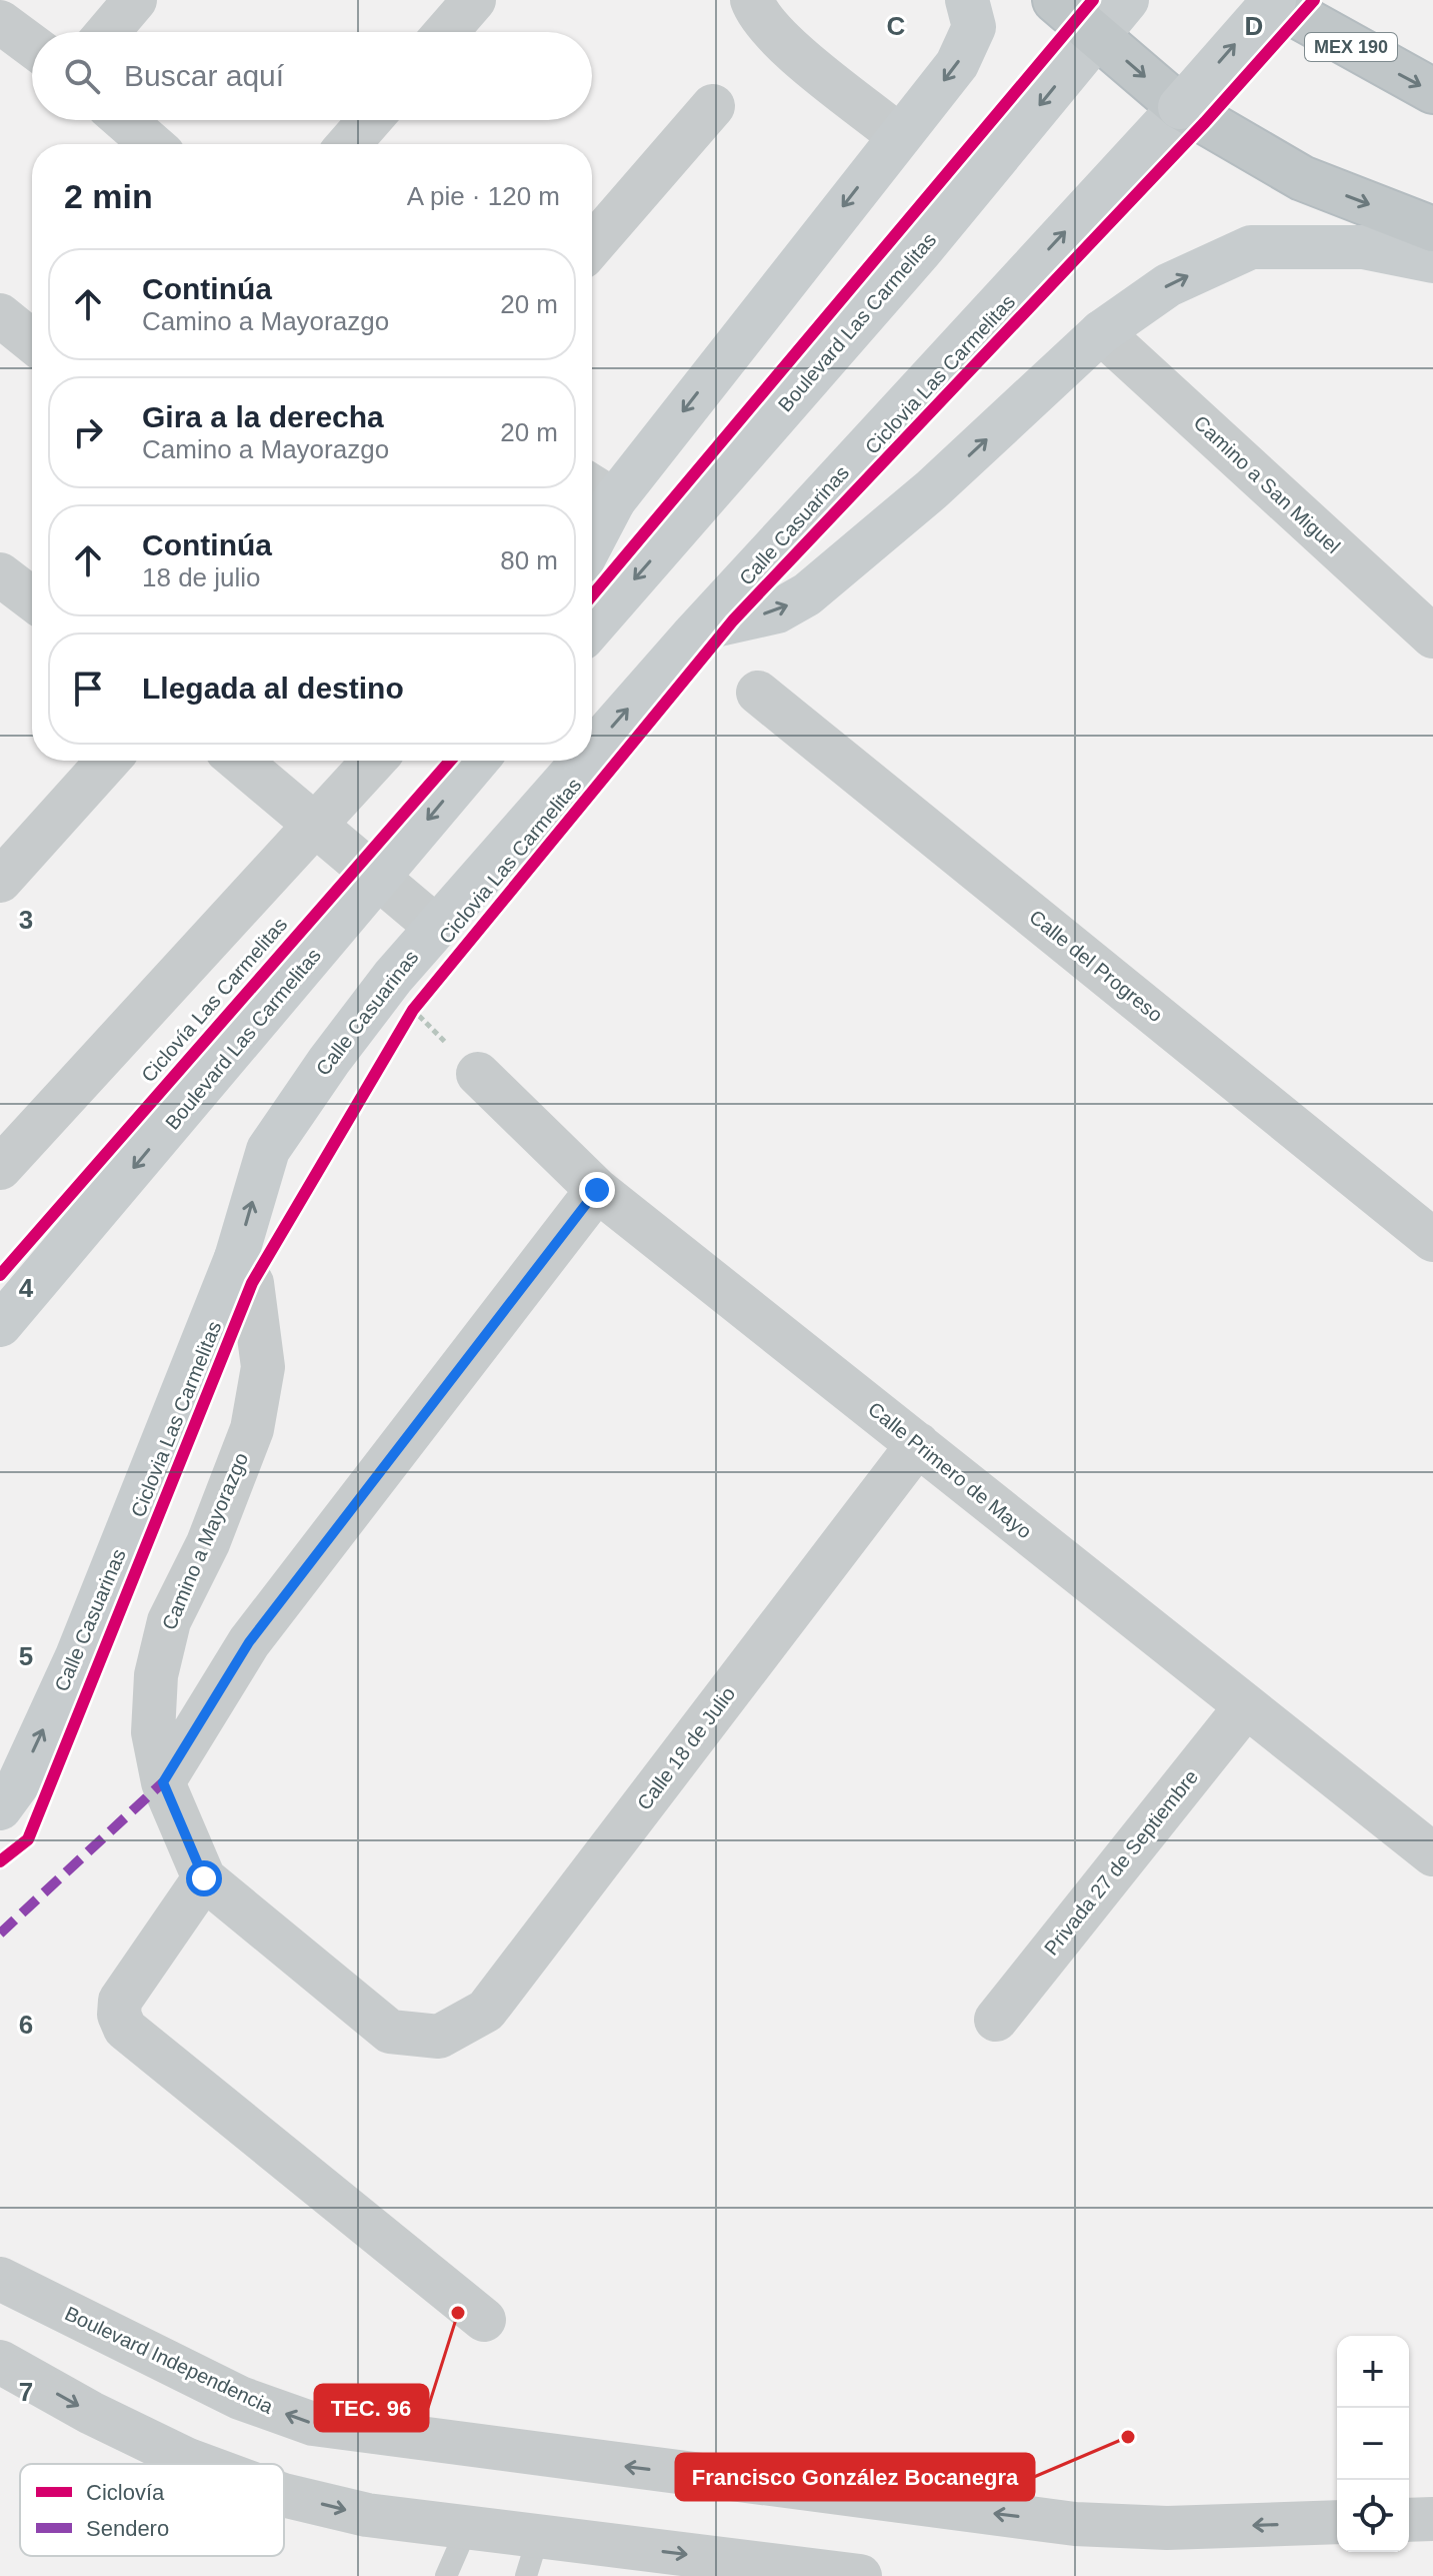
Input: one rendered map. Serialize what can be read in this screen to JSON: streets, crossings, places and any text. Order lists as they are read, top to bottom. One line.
{"streets":{"highway":["MEX 190"],"main road":["Boulevard Las Carmelitas","Calle Casuarinas"],"street":["Camino a San Miguel","Calle del Progreso","Calle Primero de Mayo","Camino a Mayorazgo","Calle 18 de Julio","Privada 27 de Septiembre","Boulevard Independencia"],"cycle path":["Ciclovia Las Carmelitas","Ciclovía Las Carmelitas"]},"crossings":[["Calle Casuarinas","Camino a Mayorazgo"],["Calle Primero de Mayo","Calle 18 de Julio"],["Calle Primero de Mayo","Privada 27 de Septiembre"],["Camino a Mayorazgo","Calle 18 de Julio"]],"places":["TEC. 96","Francisco González Bocanegra"],"legend":["Ciclovía","Sendero"],"page":{"search":"Buscar aquí","heading":["2 min","A pie · 120 m"],"list":[["Continúa","Camino a Mayorazgo","20 m"],["Gira a la derecha","Camino a Mayorazgo","20 m"],["Continúa","18 de julio","80 m"],"Llegada al destino"],"map_buttons":["+","−"]},"grid":{"columns":["C","D"],"rows":["3","4","5","6","7"]}}
